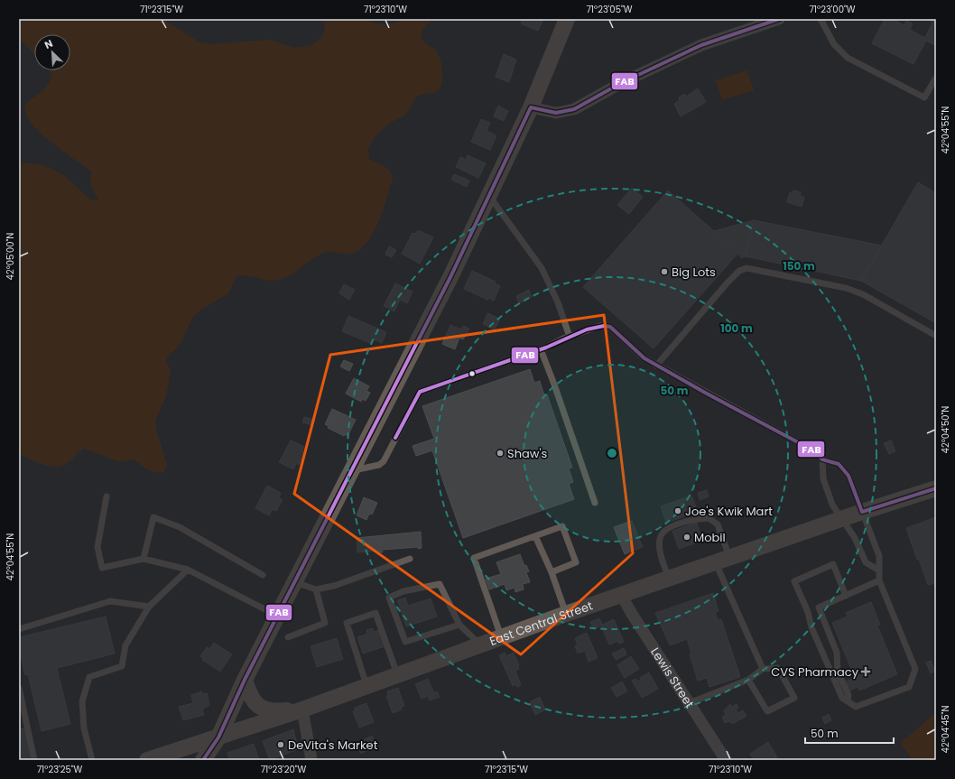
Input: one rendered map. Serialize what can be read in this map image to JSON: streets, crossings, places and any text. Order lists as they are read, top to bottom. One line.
{"streets":{"main road":["East Central Street"],"street":["Lewis Street"]},"crossings":[["East Central Street","Lewis Street"]],"places":{"other":["Big Lots","Shaw's","Joe's Kwik Mart","Mobil","DeVita's Market"],"health":["CVS Pharmacy"]},"lines":["transit line FAB"],"scale_bar":"50 m","north":"top left","coordinates":["71°23'15\"W","71°23'10\"W","71°23'05\"W","71°23'00\"W","42°04'55\"N","42°05'00\"N","42°04'50\"N","42°04'45\"N","71°23'25\"W","71°23'20\"W"],"rings":["150 m","100 m","50 m"]}
